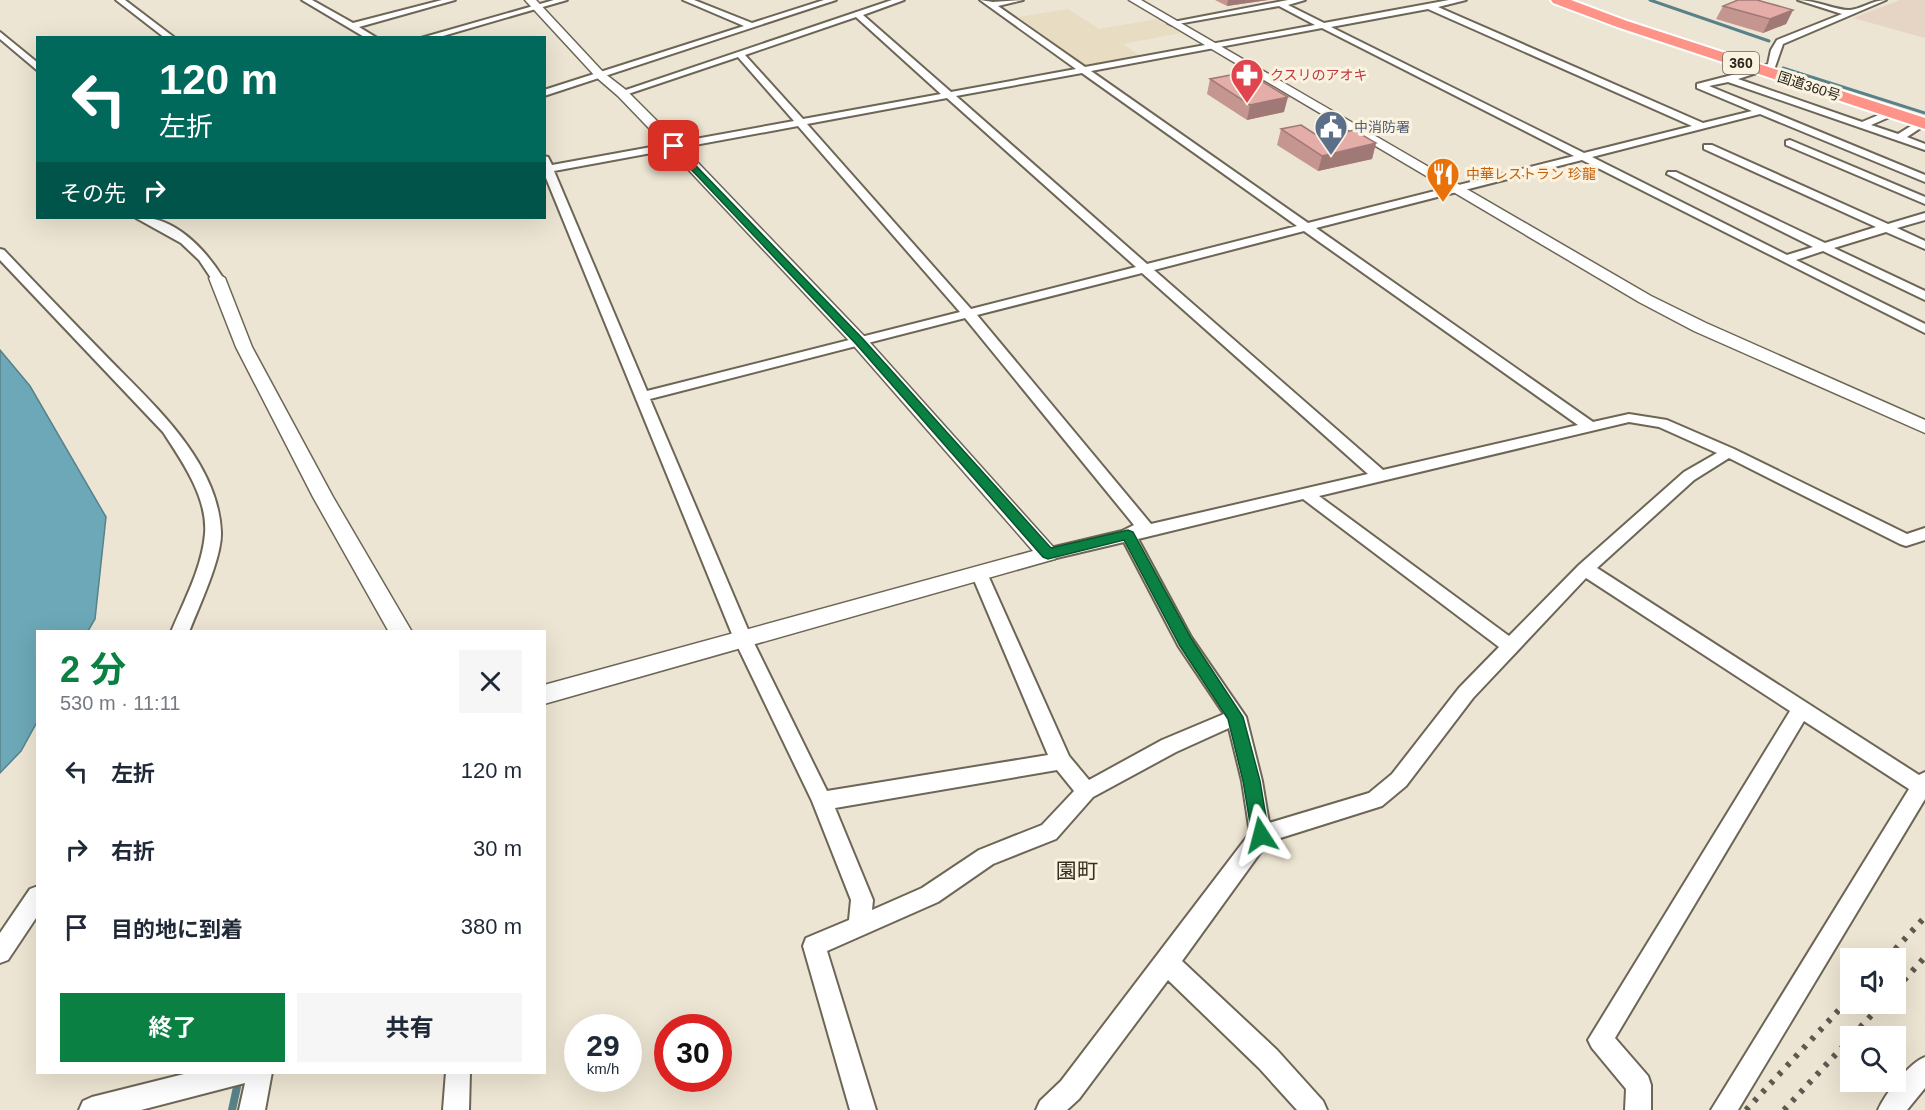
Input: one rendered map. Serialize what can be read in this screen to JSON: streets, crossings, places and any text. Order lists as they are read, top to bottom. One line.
{"streets":{"highway":["360","国道360号"]},"districts":["園町"],"places":{"pharmacy":["クスリのアオキ"],"public building":["中消防署"],"restaurant":["中華レストラン 珍龍"]},"page":{"turn":["120 m","左折"],"then":"その先","heading":["2 分","530 m · 11:11"],"list":[{"name":"左折","value":"120 m"},{"name":"右折","value":"30 m"},{"name":"目的地に到着","value":"380 m"}],"buttons":["終了","共有"],"speed":"29 km/h","limit":"30"}}
